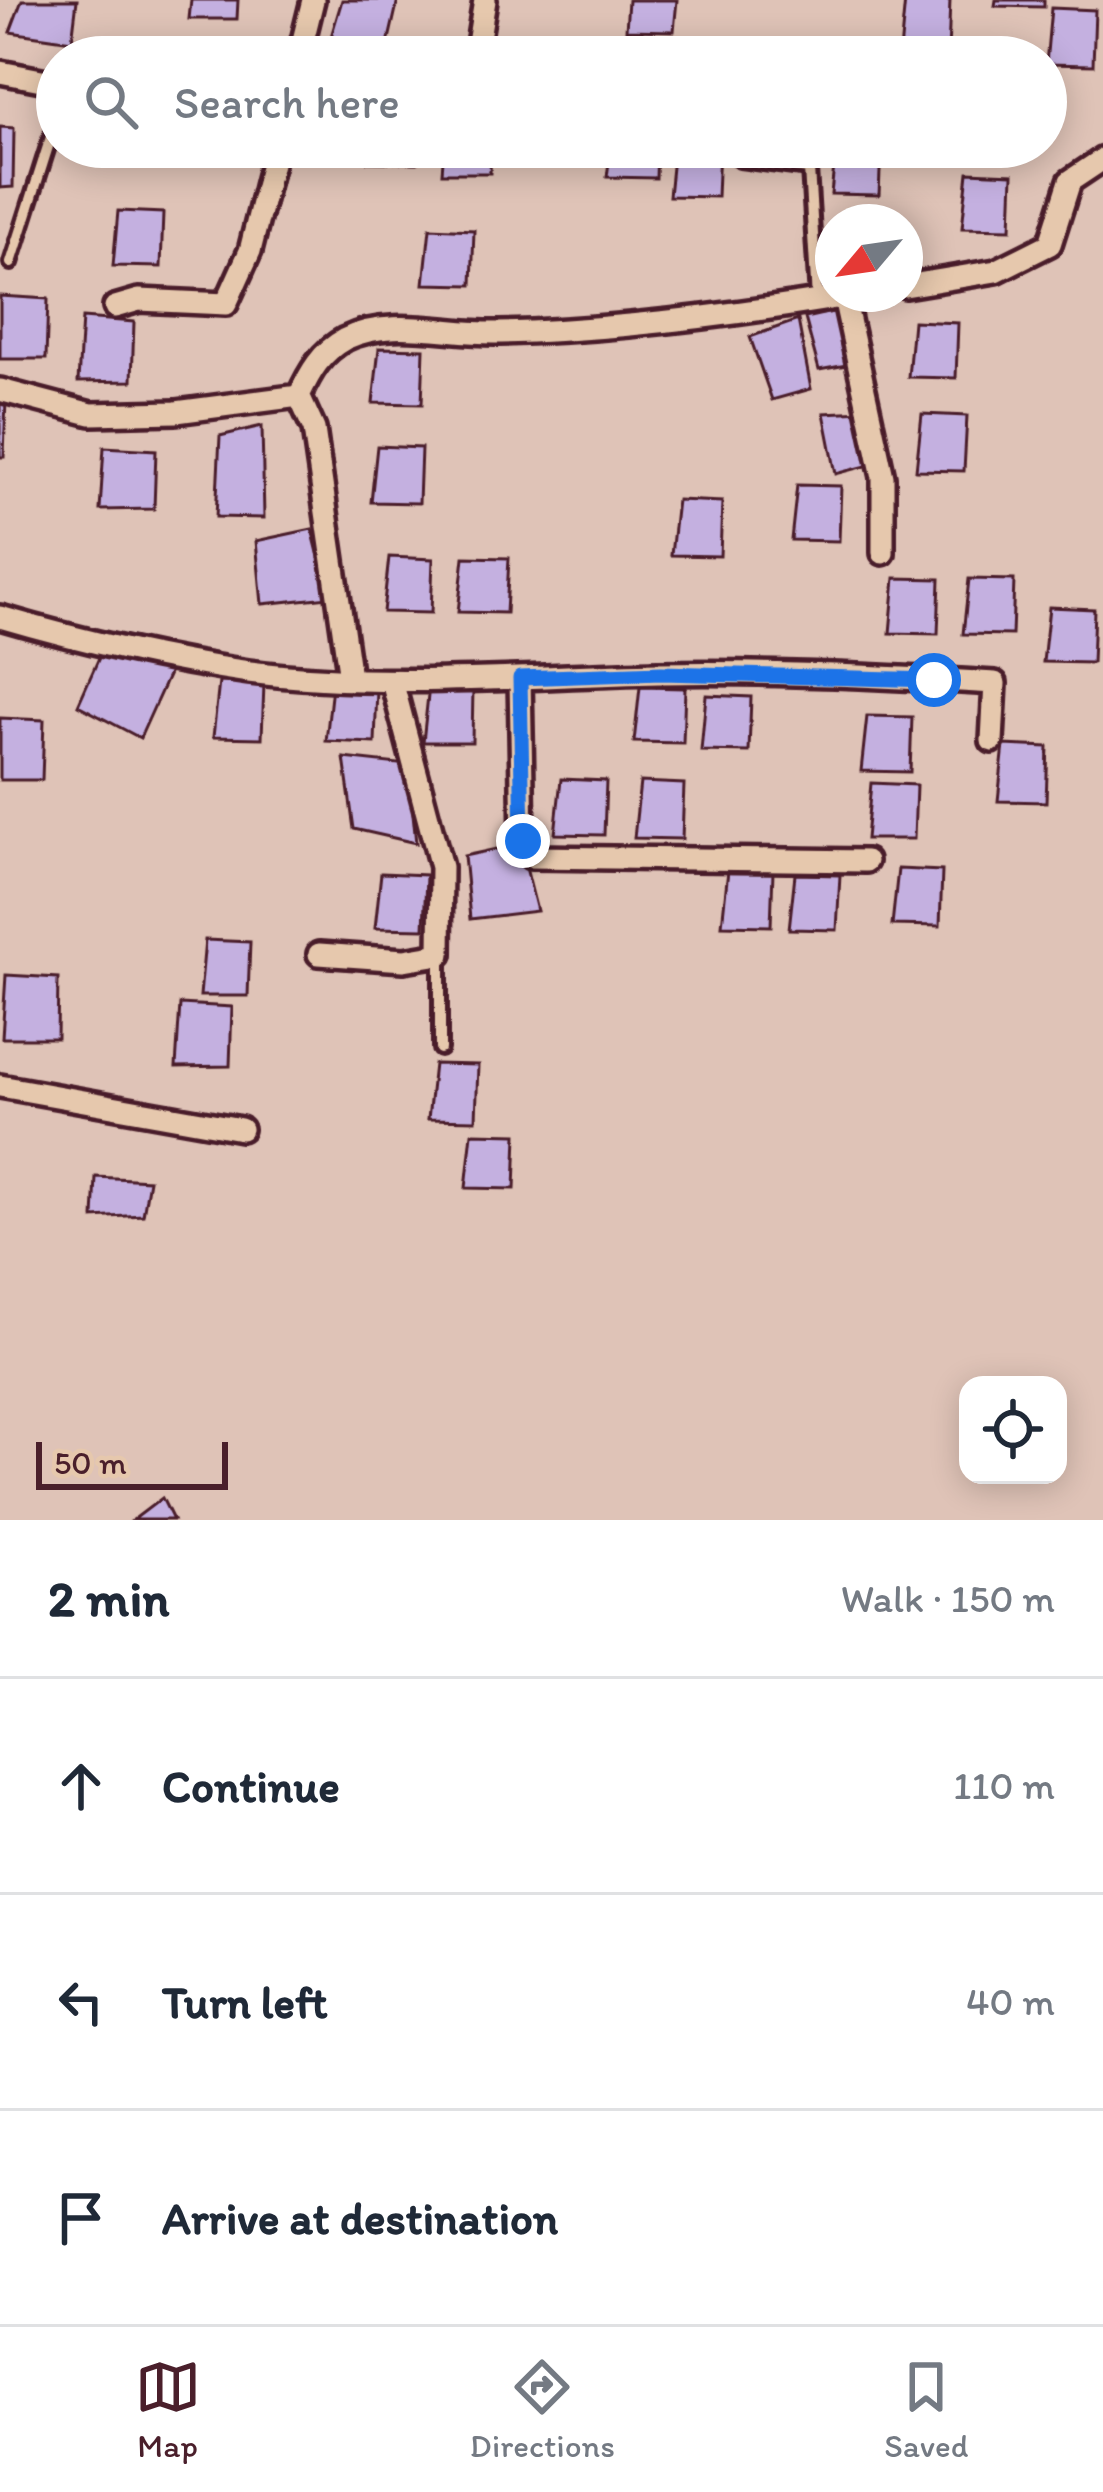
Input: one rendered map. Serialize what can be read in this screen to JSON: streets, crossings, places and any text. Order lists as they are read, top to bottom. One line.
{"scale_bar":"50 m","north":"bottom left","page":{"search":"Search here","scale":"50 m","heading":["2 min","Walk · 150 m"],"list":[["Continue","110 m"],["Turn left","40 m"],"Arrive at destination"],"nav":["Map","Directions","Saved"]}}
